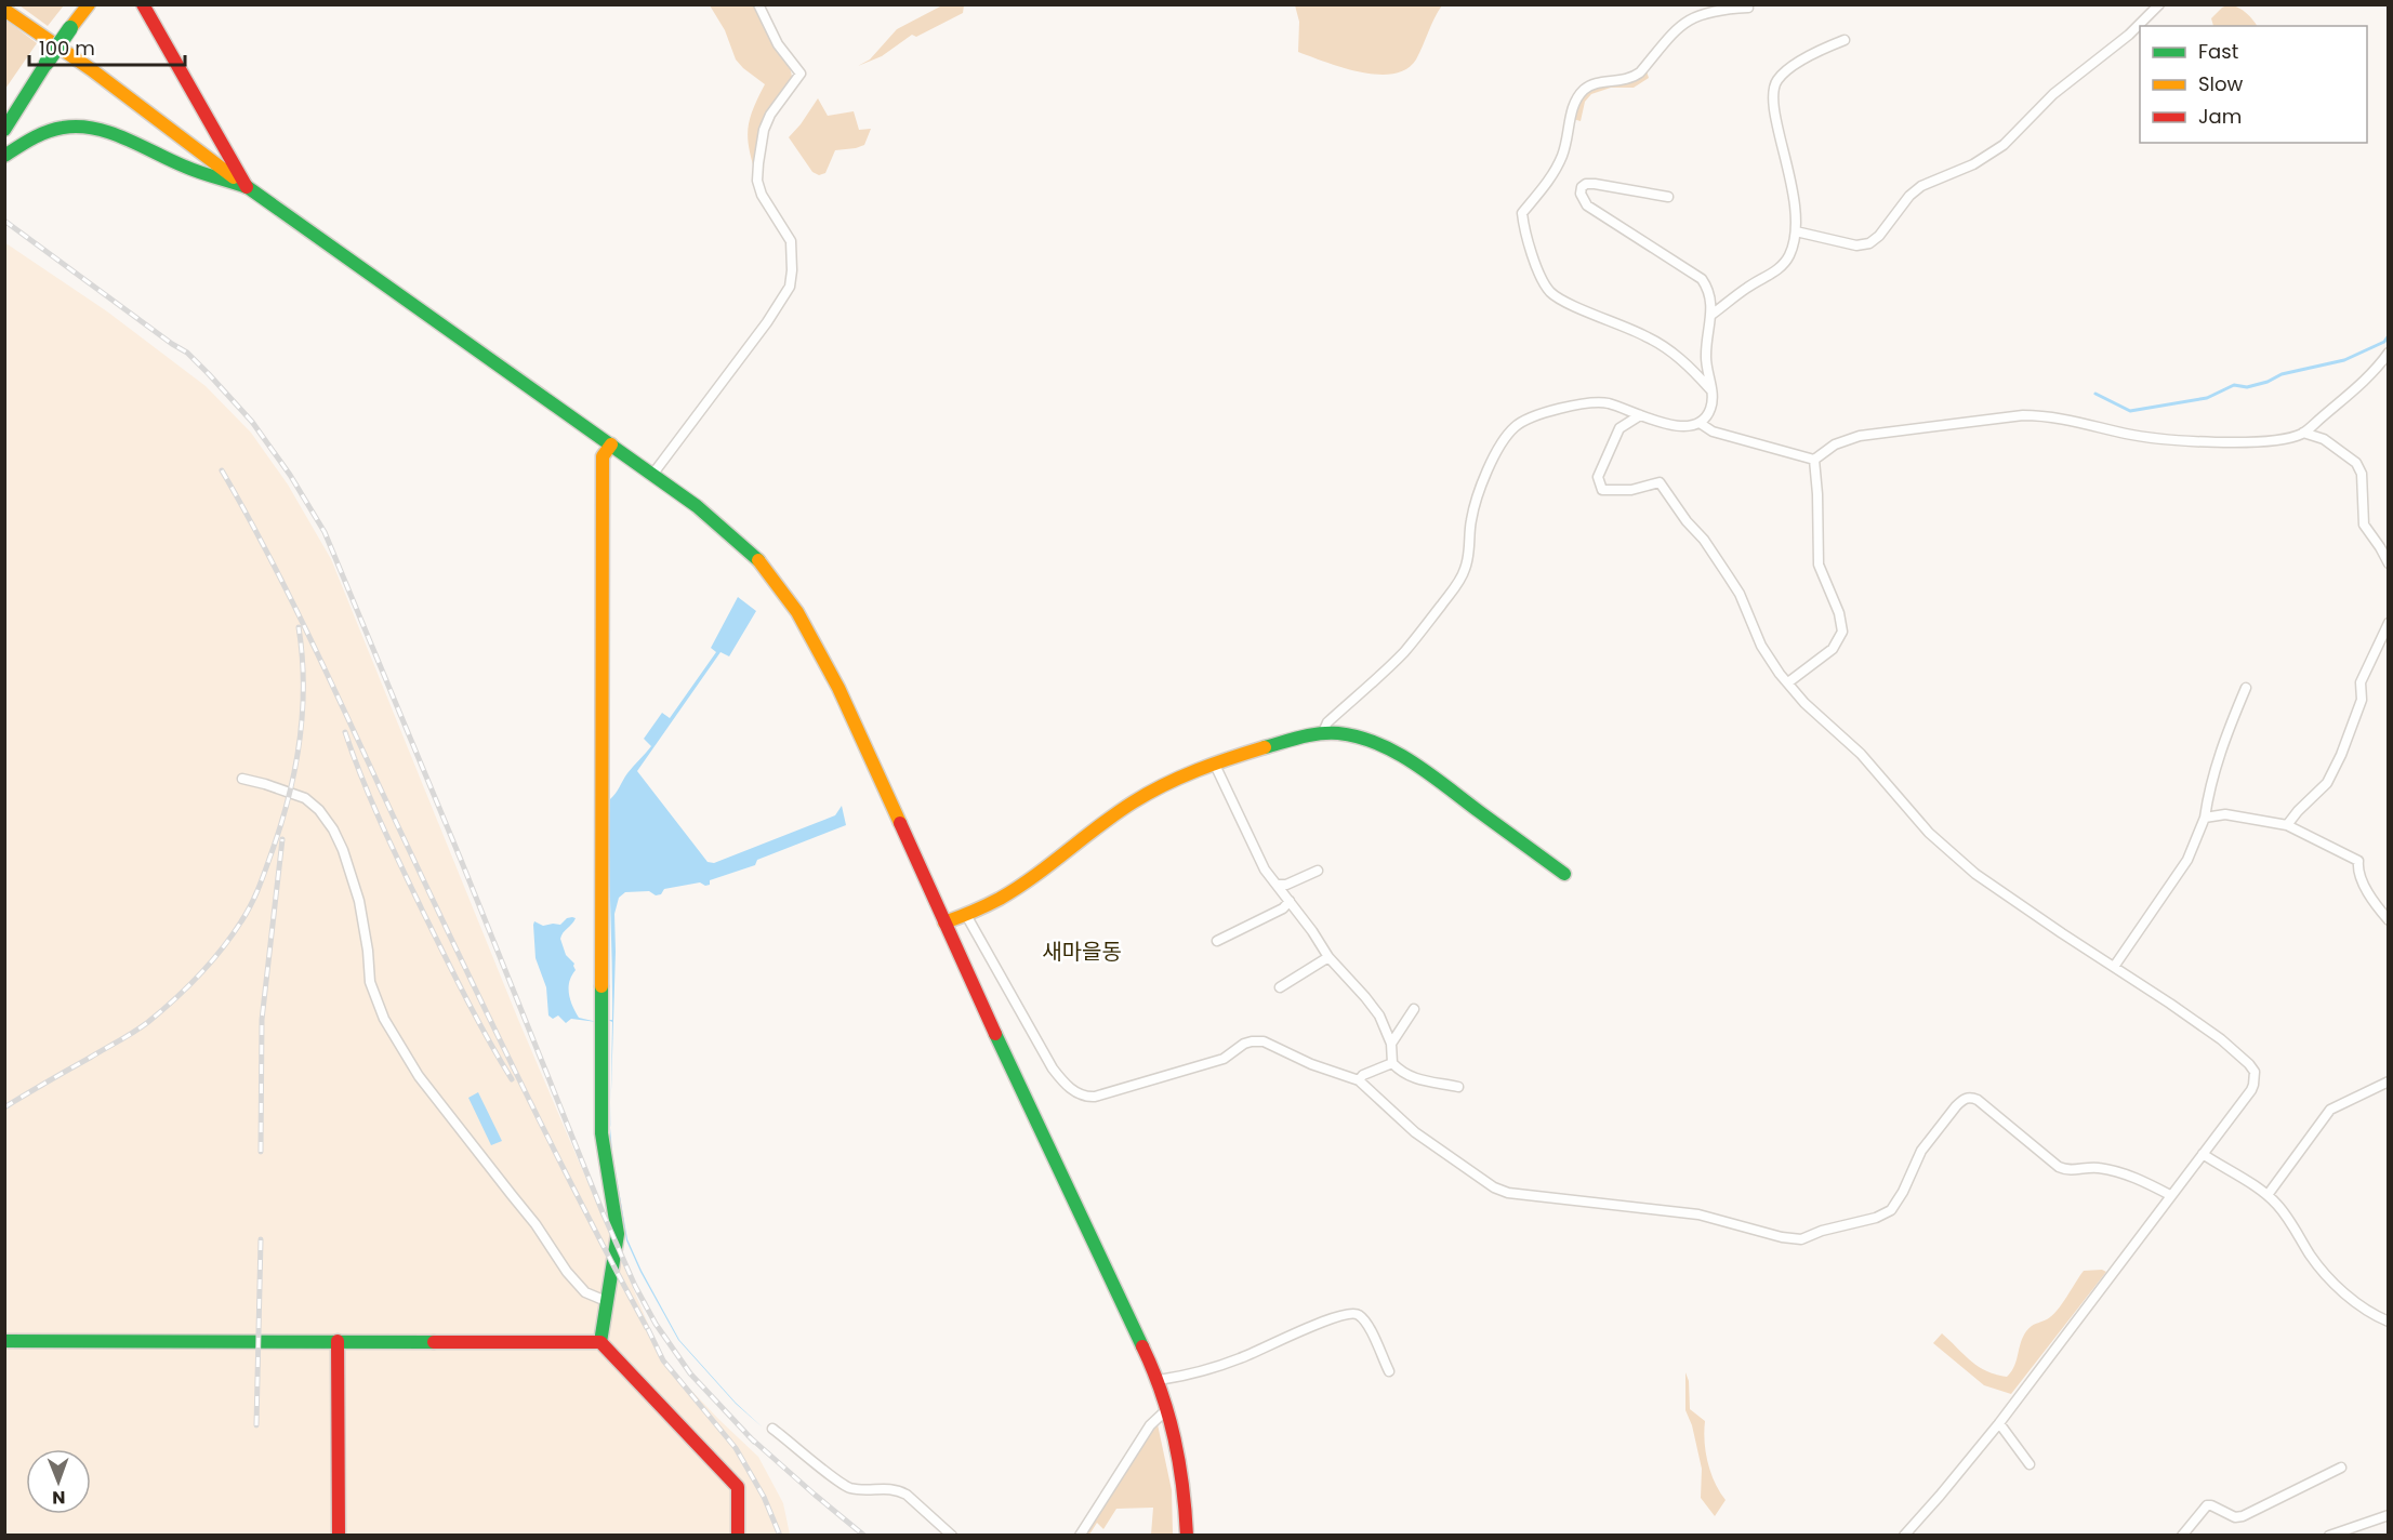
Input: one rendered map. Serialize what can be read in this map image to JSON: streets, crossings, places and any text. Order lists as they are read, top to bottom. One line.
{"districts":["새마을동"],"legend":["Fast","Slow","Jam"],"scale_bar":"100 m","north":"bottom"}
